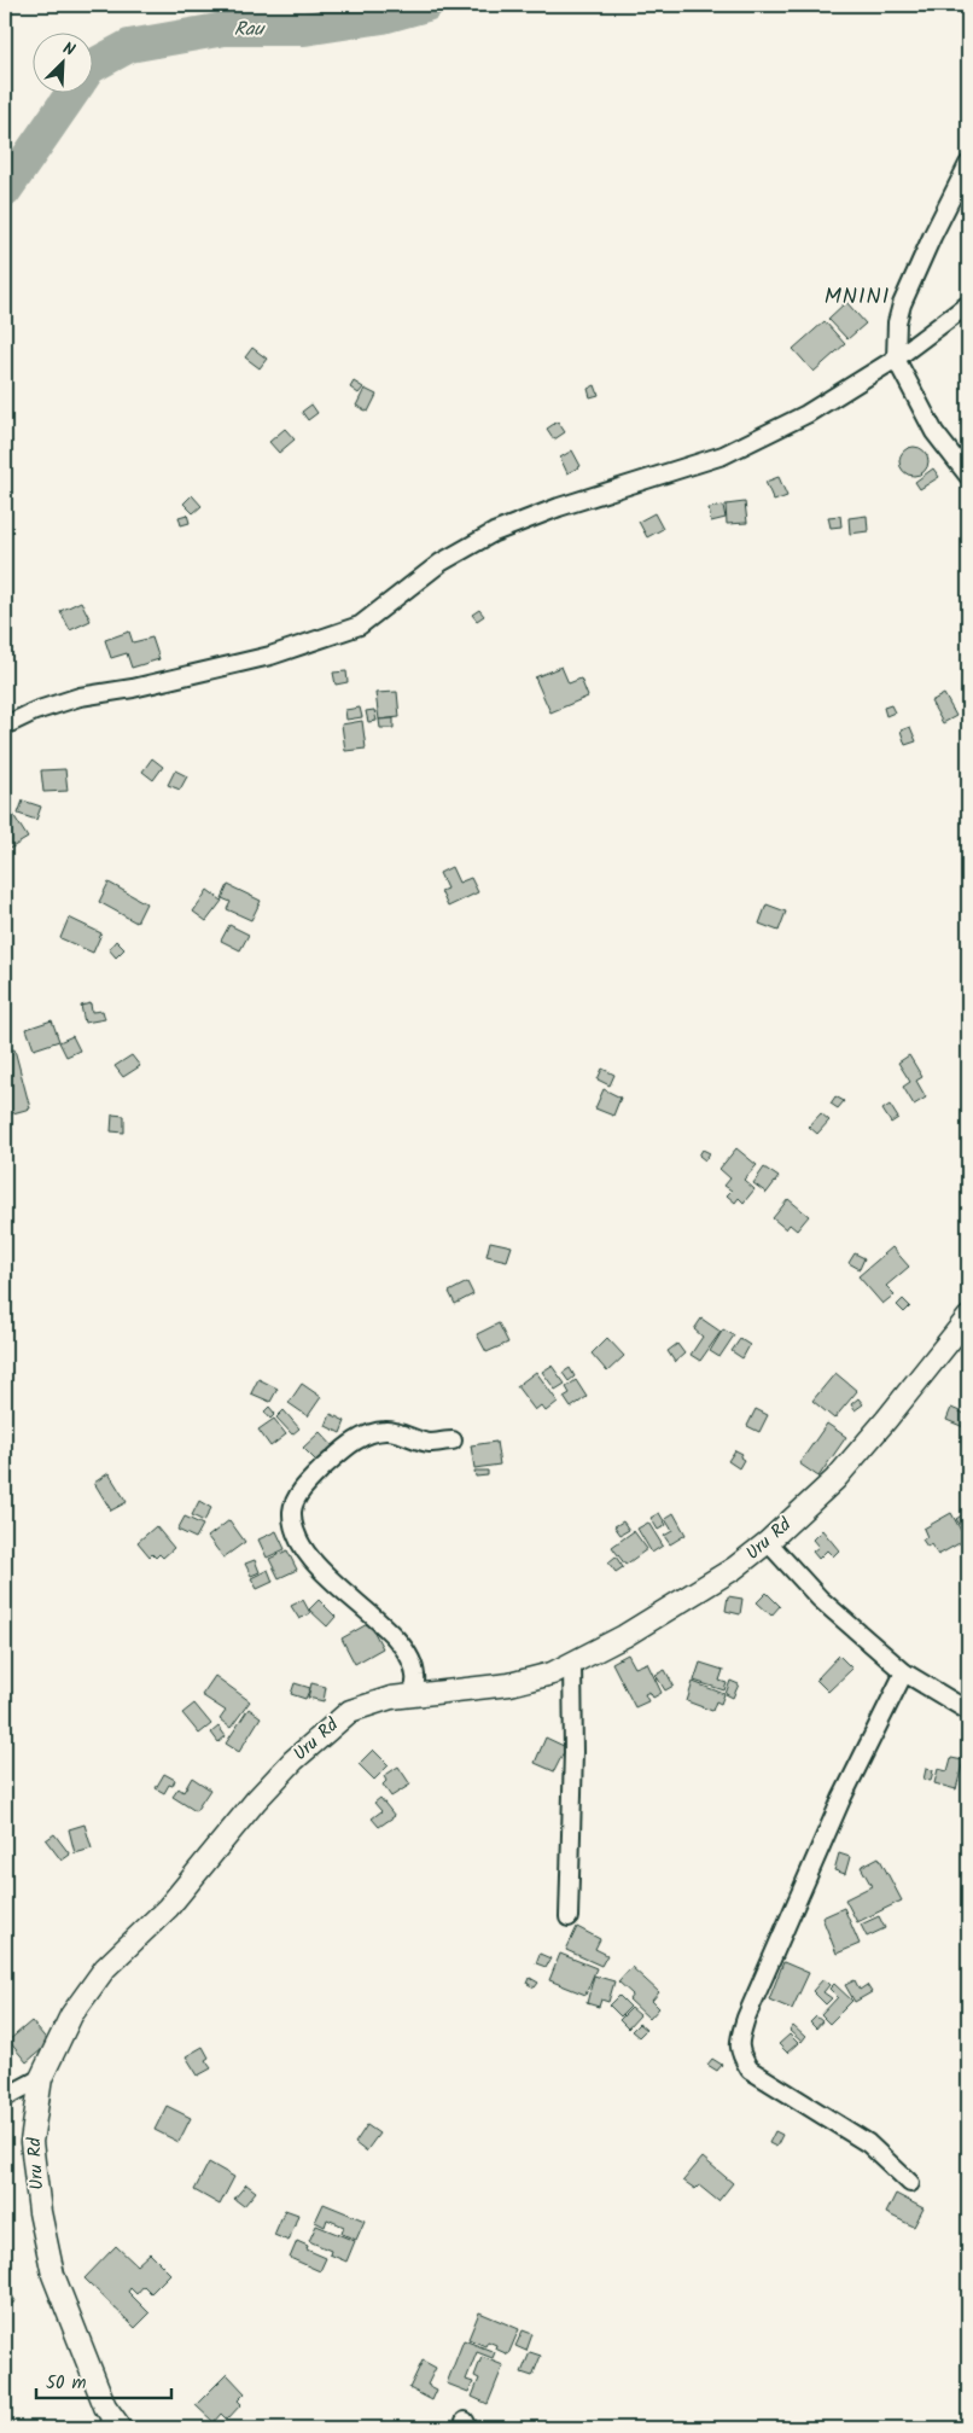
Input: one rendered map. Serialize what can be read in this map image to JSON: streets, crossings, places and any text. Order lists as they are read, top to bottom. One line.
{"streets":{"street":["Uru Rd"]},"districts":["MNINI"],"water":["Rau"],"scale_bar":"50 m","north":"top right"}
